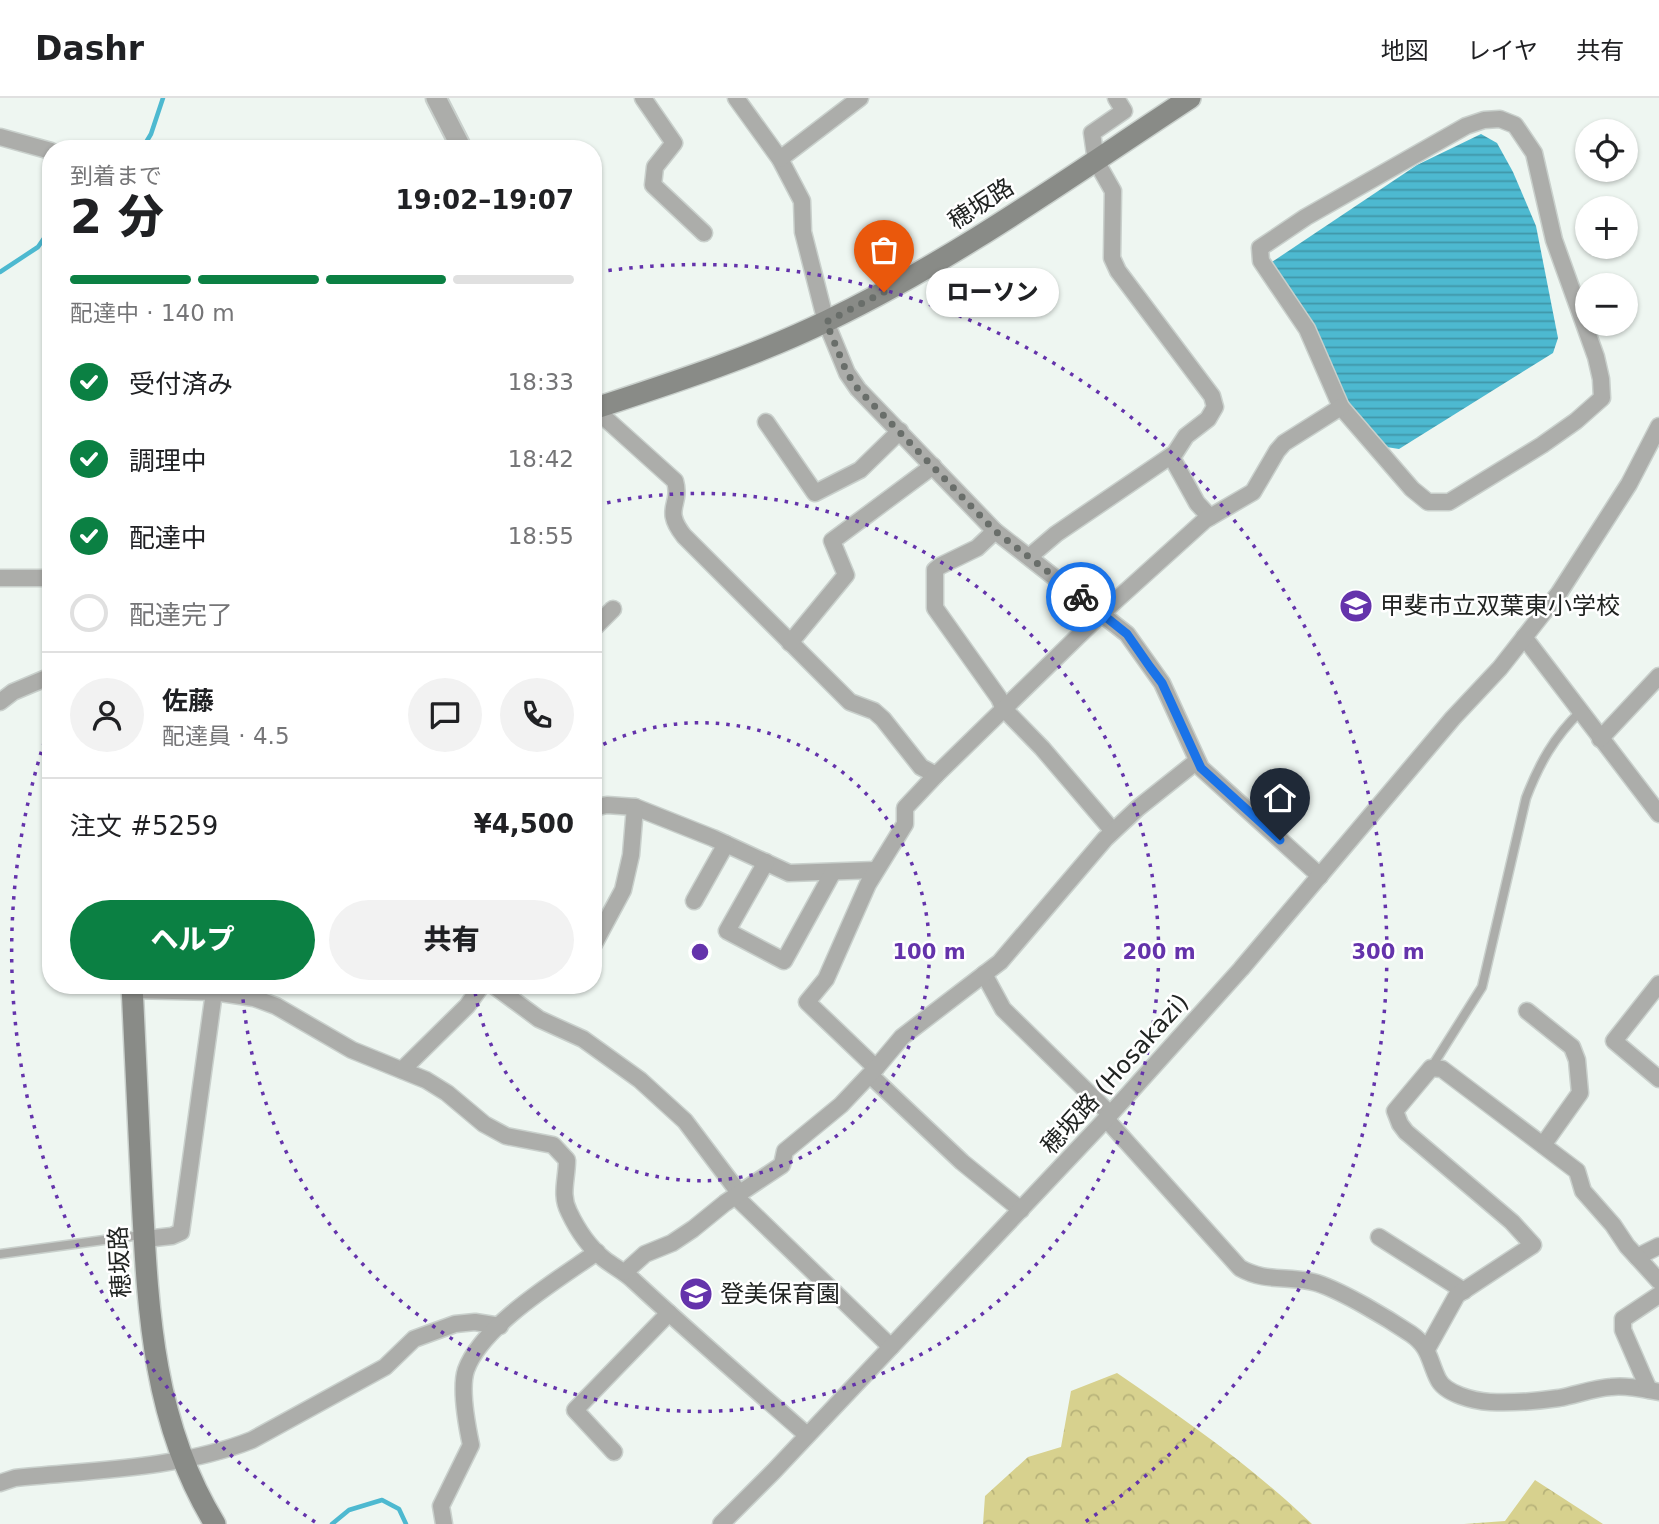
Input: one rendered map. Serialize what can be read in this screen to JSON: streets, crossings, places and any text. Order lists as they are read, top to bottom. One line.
{"streets":{"main road":["穂坂路"],"street":["穂坂路 (Hosakazi)"]},"places":{"other":["ローソン"],"school or university":["甲斐市立双葉東小学校","登美保育園"]},"page":{"header":"Dashr","nav":["地図","レイヤ","共有"],"map_buttons":["+","−"],"heading":["2 分","到着まで","19:02–19:07"],"panel":["佐藤","配達員 · 4.5","注文 #5259","¥4,500"],"bar":"配達中 · 140 m","bubble":"ローソン","list":[["受付済み","18:33"],["調理中","18:42"],["配達中","18:55"],"配達完了"],"buttons":["ヘルプ","共有"]},"rings":["100 m","200 m","300 m"]}
